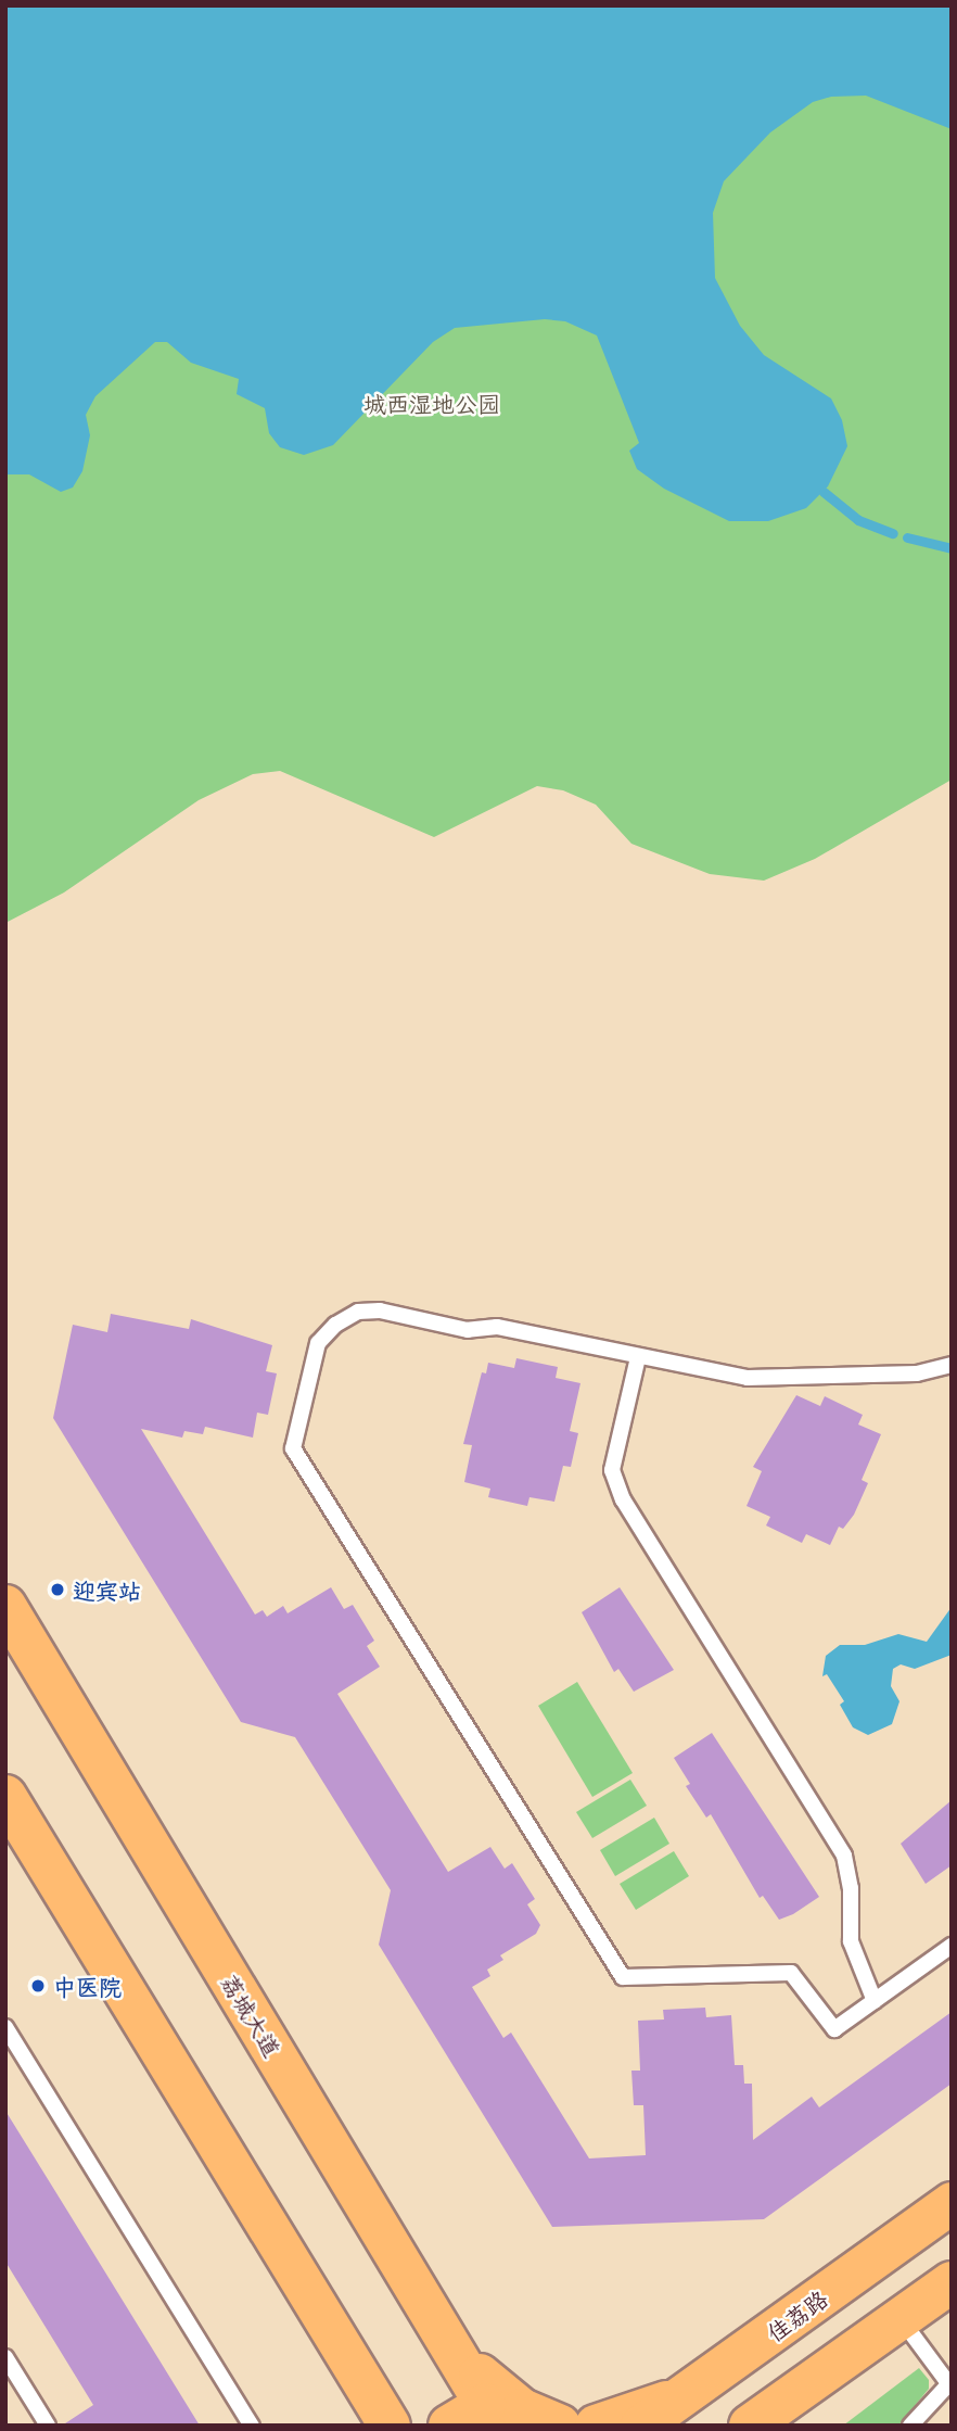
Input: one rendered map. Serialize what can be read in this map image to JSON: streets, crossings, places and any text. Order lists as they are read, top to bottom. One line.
{"streets":{"main road":["荔城大道","佳荔路"]},"parks":["城西湿地公园"],"places":["迎宾站","中医院"]}
